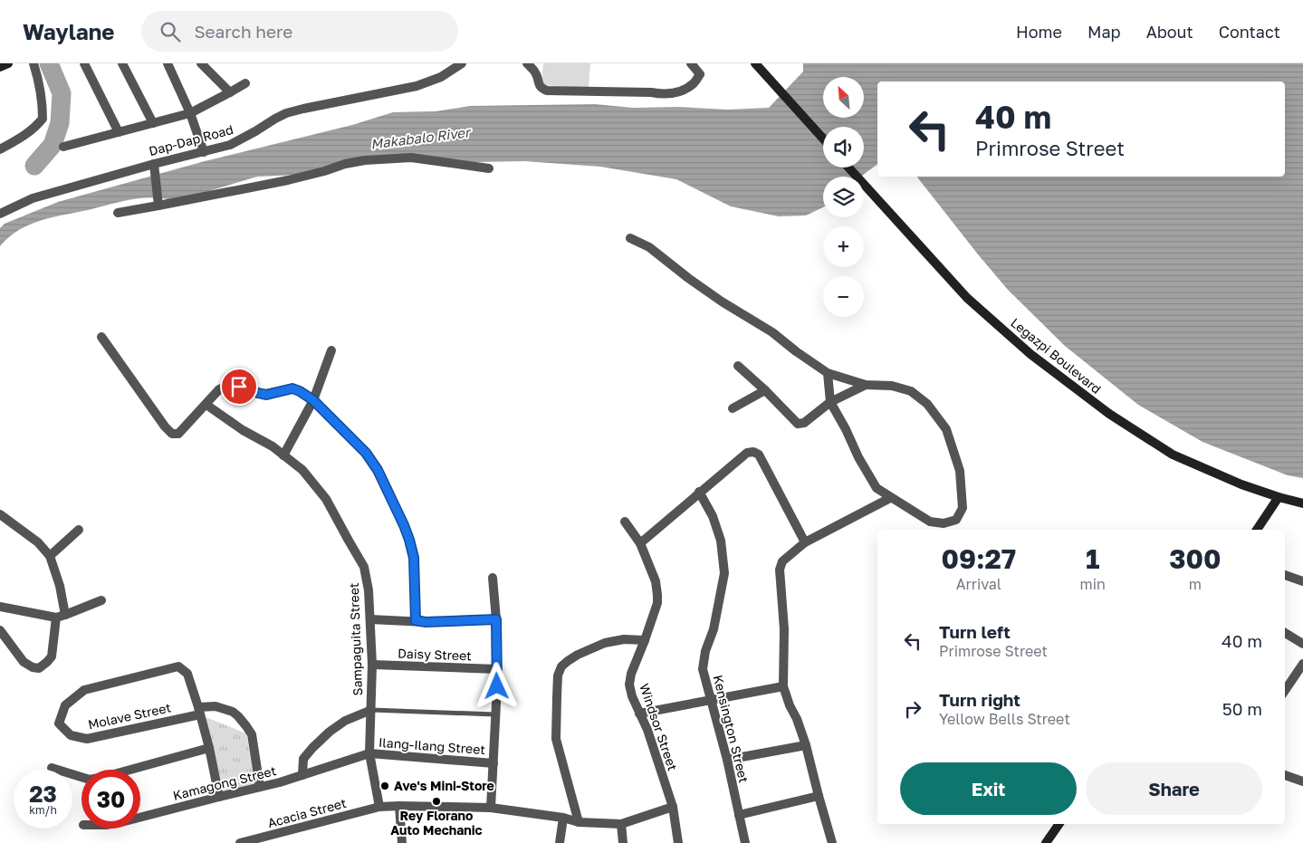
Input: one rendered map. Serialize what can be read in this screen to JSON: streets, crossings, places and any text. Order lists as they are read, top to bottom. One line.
{"streets":{"street":["Dap-Dap Road","Legazpi Boulevard","Sampaguita Street","Daisy Street","Molave Street","Windsor Street","Kensington Street","Ilang-Ilang Street","Kamagong Street","Acacia Street"]},"crossings":[["Sampaguita Street","Daisy Street"],["Sampaguita Street","Ilang-Ilang Street"],["Sampaguita Street","Kamagong Street"],["Sampaguita Street","Acacia Street"],["Ilang-Ilang Street","Kamagong Street"]],"water":["Makabalo River"],"places":["Ave's Mini-Store","Rey Florano Auto Mechanic"],"north":"top left","page":{"header":"Waylane","search":"Search here","nav":["Home","Map","About","Contact"],"map_buttons":["+","−"],"turn":["40 m","Primrose Street"],"eta":["09:27","Arrival","1","min","300","m"],"list":[{"name":"Turn left","note":"Primrose Street","value":"40 m"},{"name":"Turn right","note":"Yellow Bells Street","value":"50 m"}],"buttons":["Exit","Share"],"speed":"23 km/h","limit":"30"}}
